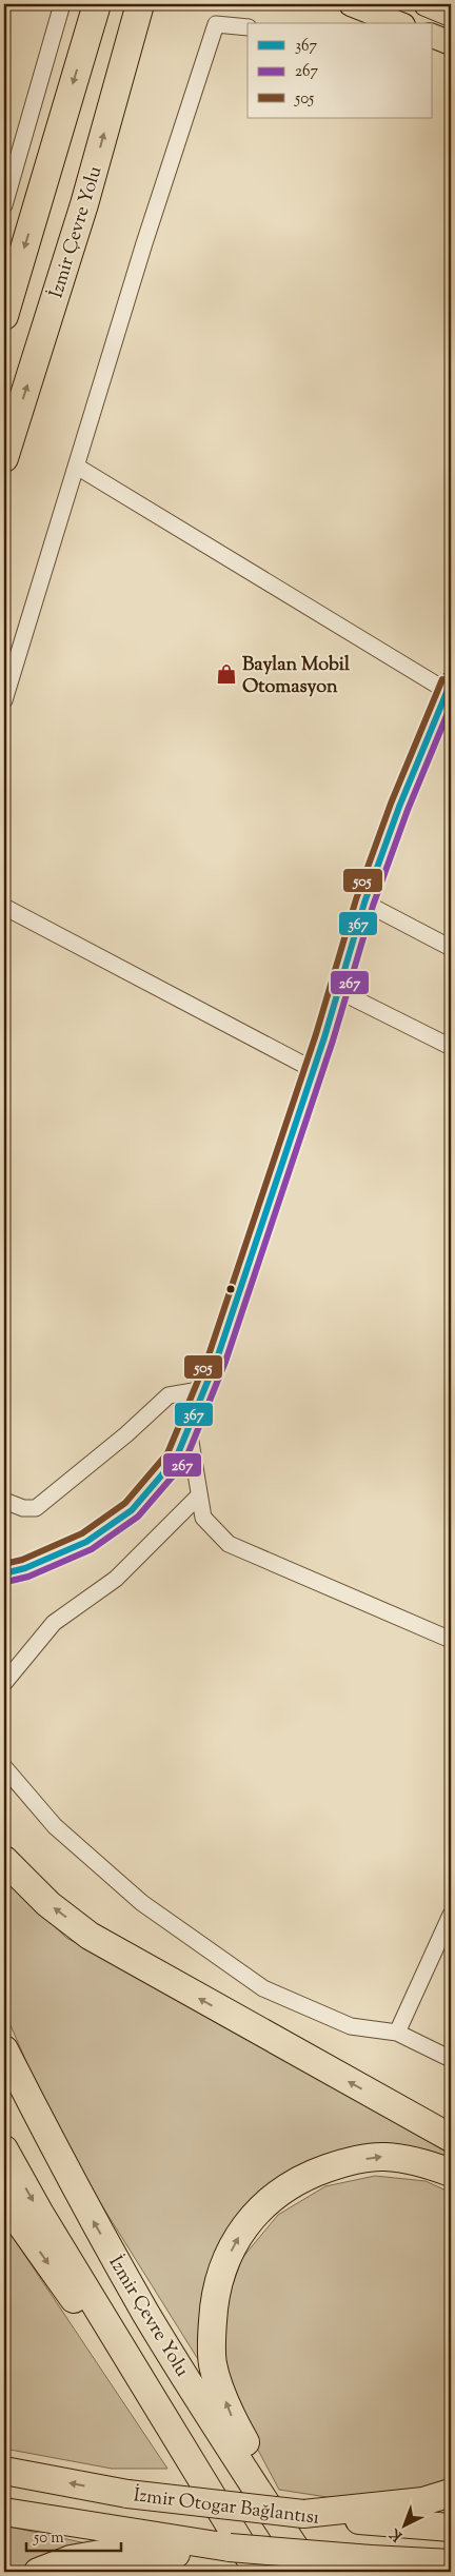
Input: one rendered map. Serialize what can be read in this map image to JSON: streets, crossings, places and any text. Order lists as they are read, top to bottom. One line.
{"streets":{"highway":["İzmir Çevre Yolu","İzmir Otogar Bağlantısı"]},"places":{"shop":["Baylan Mobil Otomasyon"]},"lines":["transit line 505","transit line 367","transit line 267"],"legend":["367","267","505"],"scale_bar":"50 m","north":"bottom left"}
